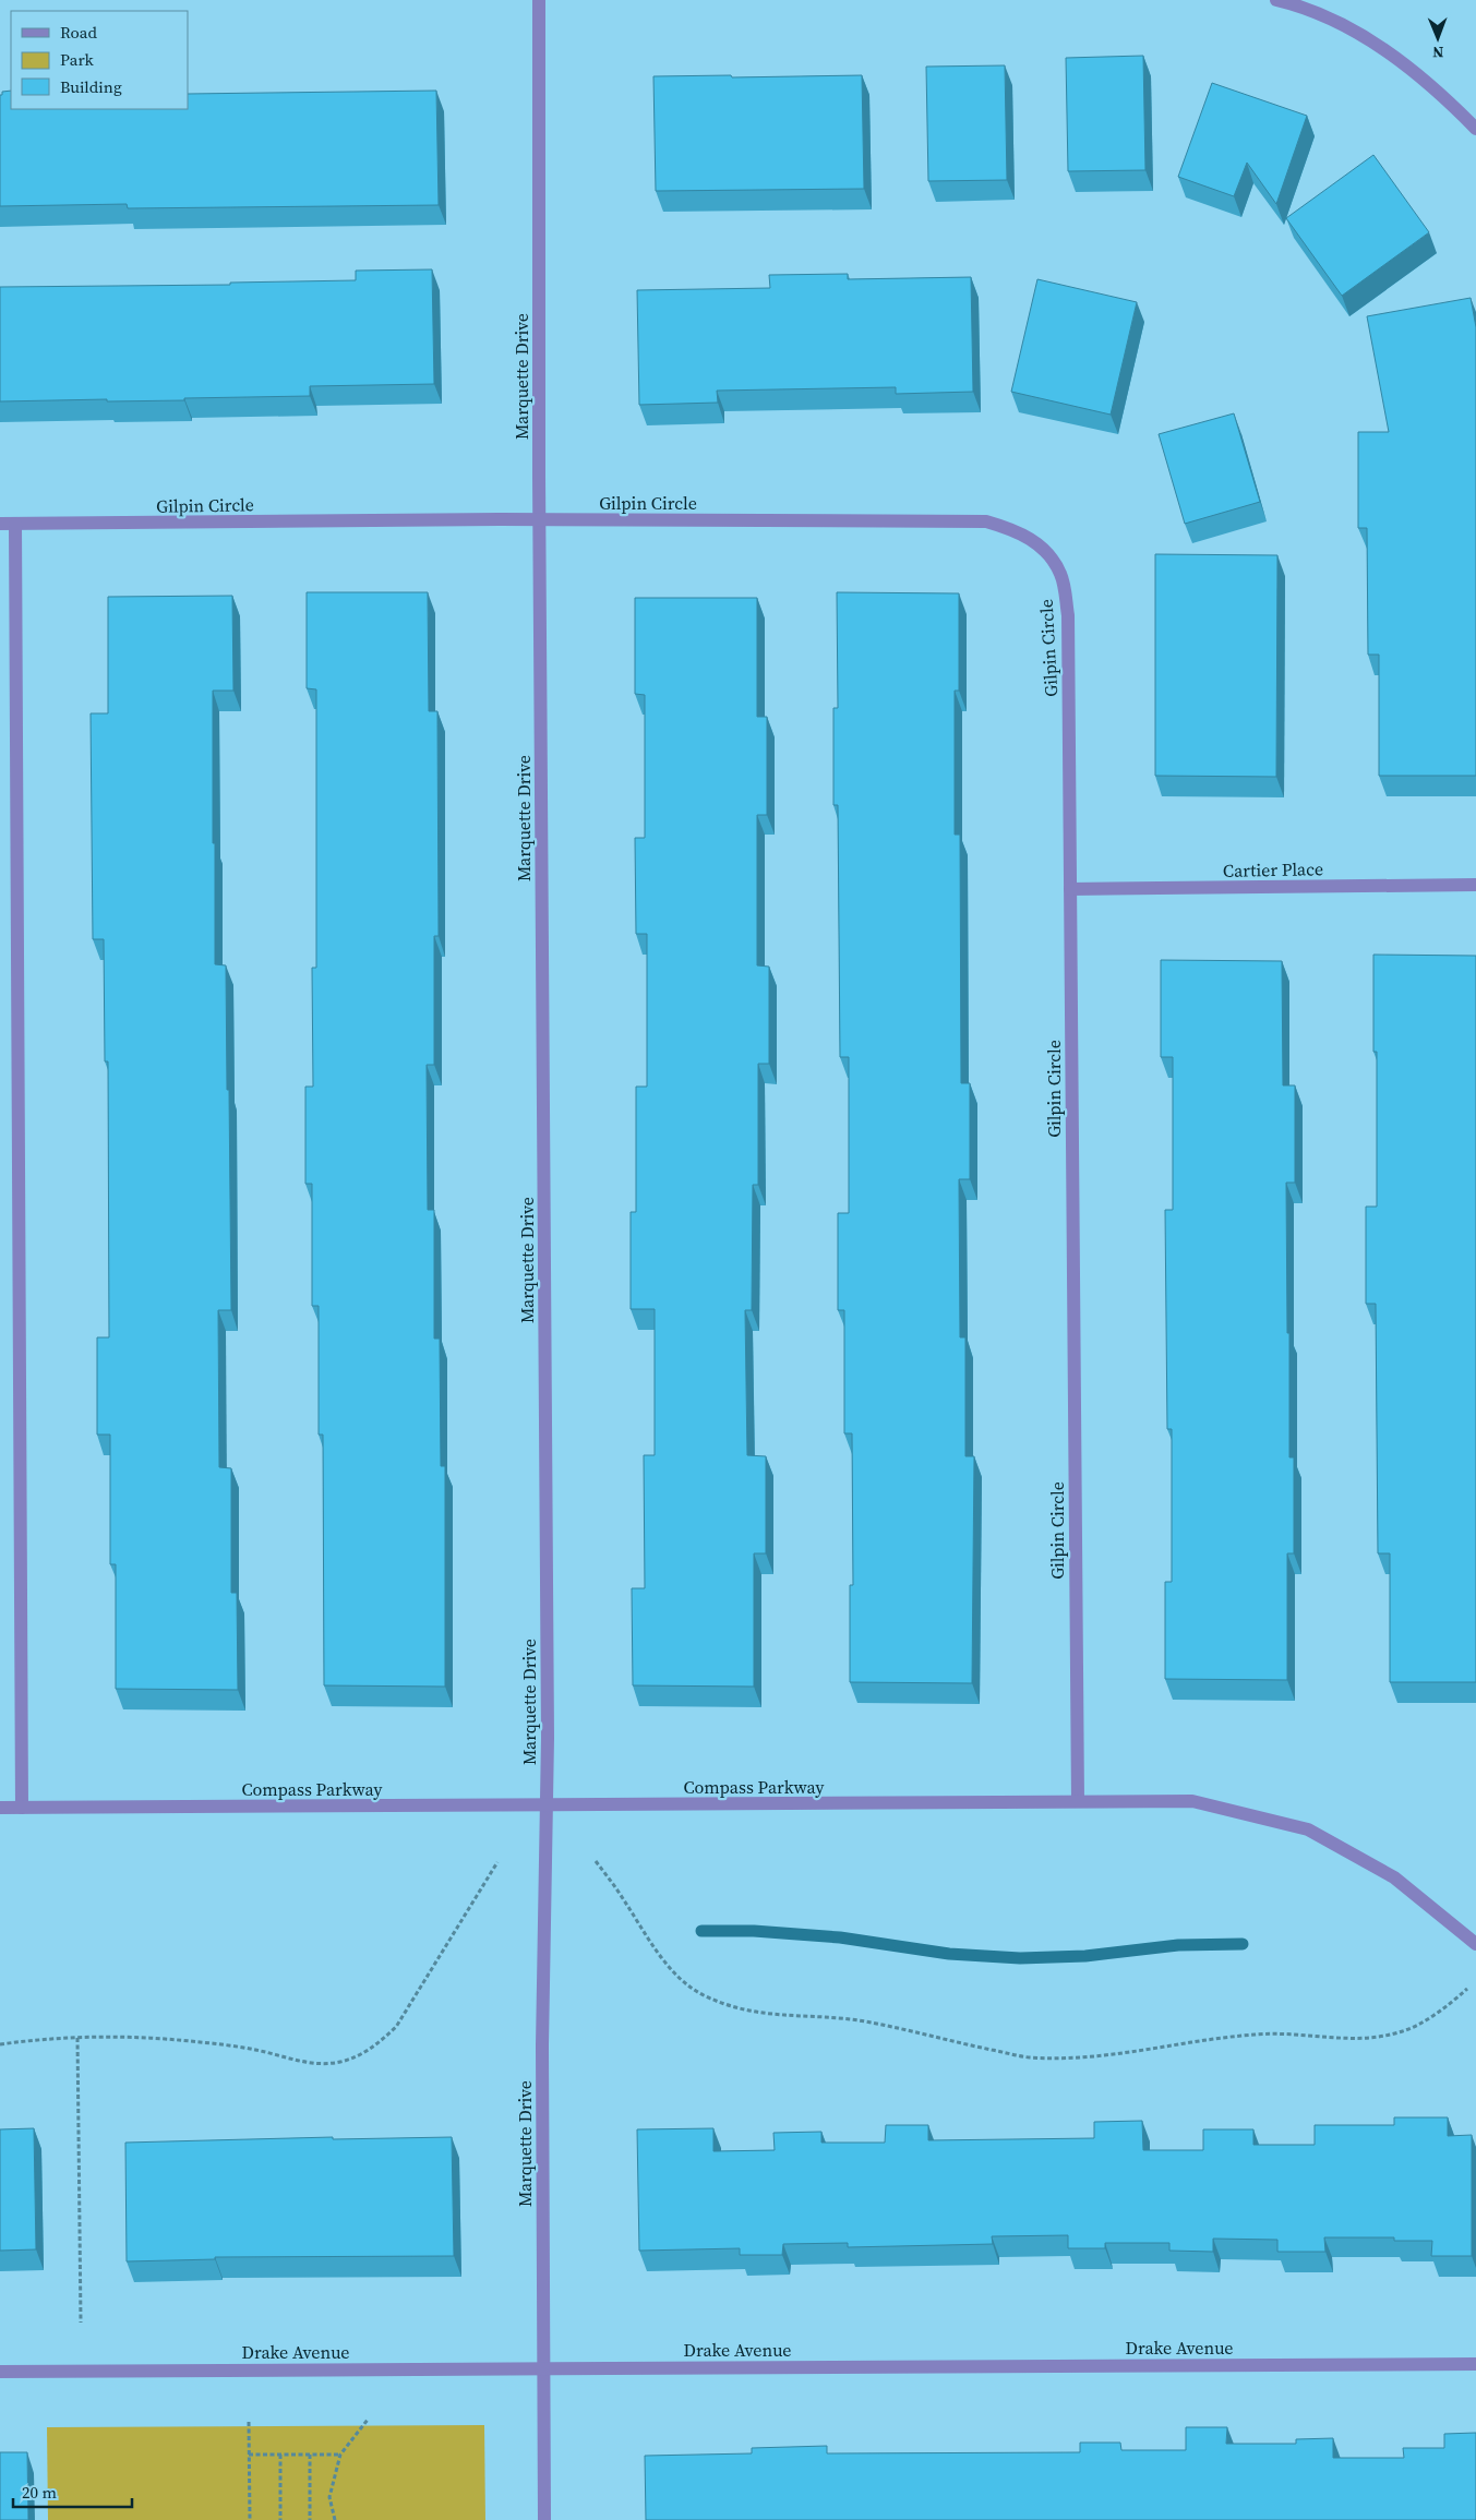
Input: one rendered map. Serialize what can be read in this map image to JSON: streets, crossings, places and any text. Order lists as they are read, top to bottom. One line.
{"streets":{"street":["Marquette Drive","Gilpin Circle","Cartier Place","Compass Parkway","Drake Avenue"]},"crossings":[["Marquette Drive","Gilpin Circle"],["Marquette Drive","Compass Parkway"],["Marquette Drive","Drake Avenue"],["Gilpin Circle","Cartier Place"],["Gilpin Circle","Compass Parkway"]],"legend":["Road","Park","Building"],"scale_bar":"20 m","north":"bottom"}
